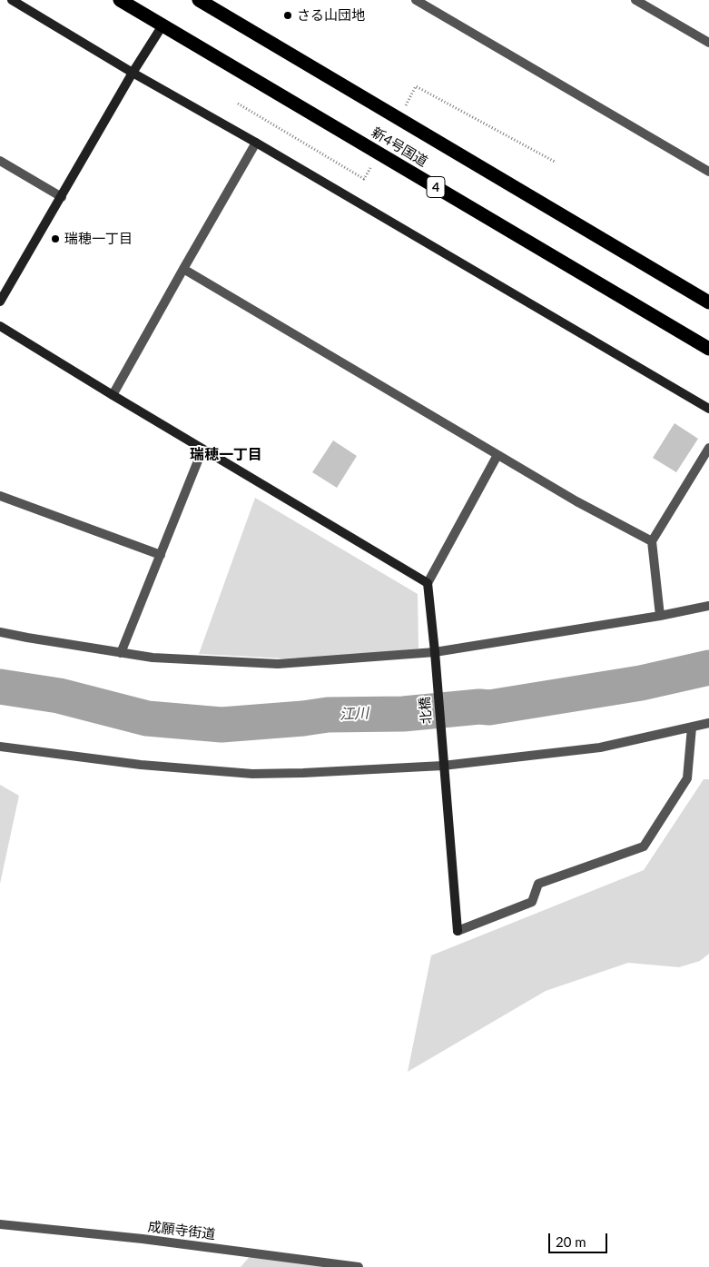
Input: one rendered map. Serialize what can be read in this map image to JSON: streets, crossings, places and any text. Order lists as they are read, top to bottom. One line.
{"streets":{"highway":["新4号国道","4"],"street":["北橋","成願寺街道"]},"districts":["瑞穂一丁目"],"water":["江川"],"places":["さる山団地","瑞穂一丁目"],"scale_bar":"20 m"}
